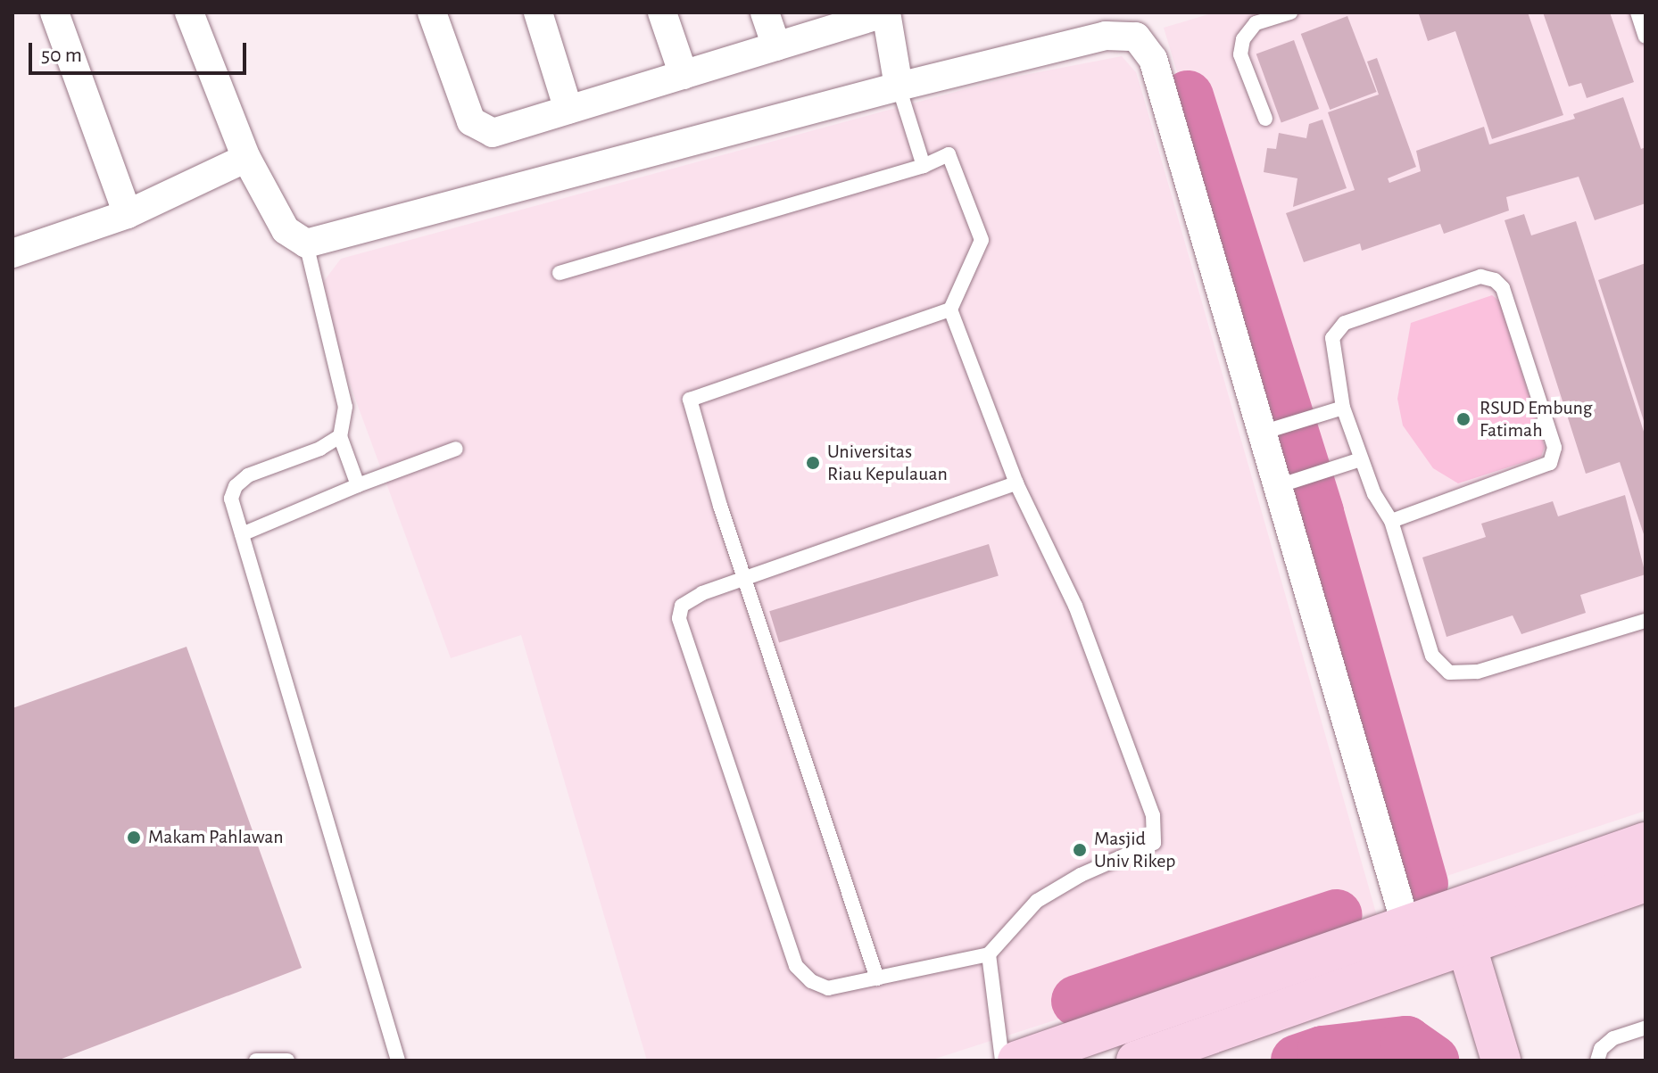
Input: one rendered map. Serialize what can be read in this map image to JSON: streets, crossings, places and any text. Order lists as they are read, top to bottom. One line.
{"places":["RSUD Embung Fatimah","Universitas Riau Kepulauan","Makam Pahlawan","Masjid Univ Rikep"],"scale_bar":"50 m"}
